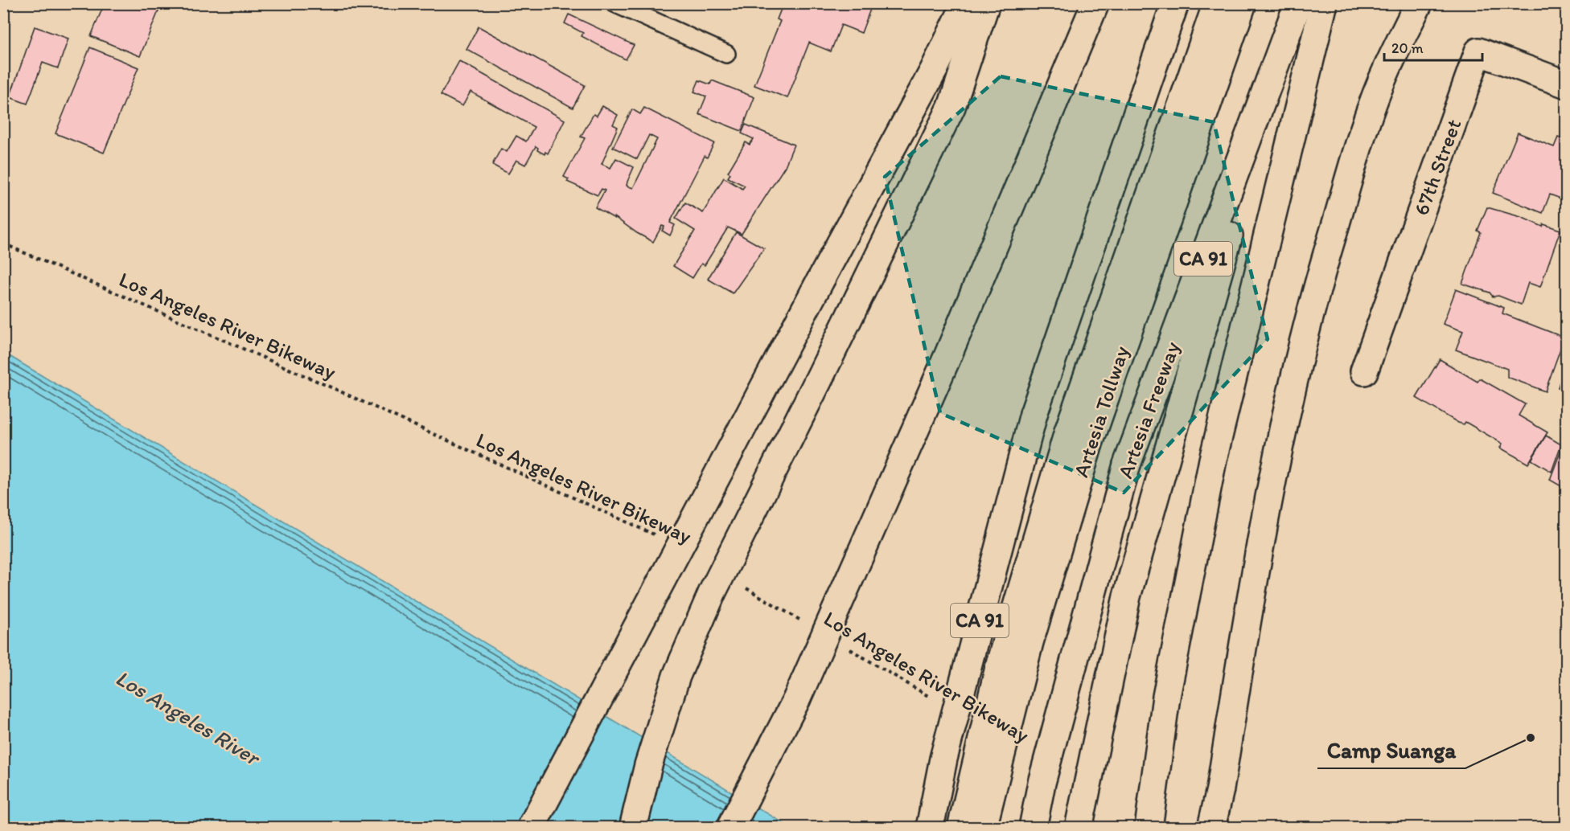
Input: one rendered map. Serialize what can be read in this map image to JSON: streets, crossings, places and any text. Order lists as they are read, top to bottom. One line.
{"streets":{"main road":["67th Street","CA 91","Artesia Freeway","Artesia Tollway"],"path":["Los Angeles River Bikeway"]},"water":["Los Angeles River"],"places":["Camp Suanga"],"scale_bar":"20 m"}
